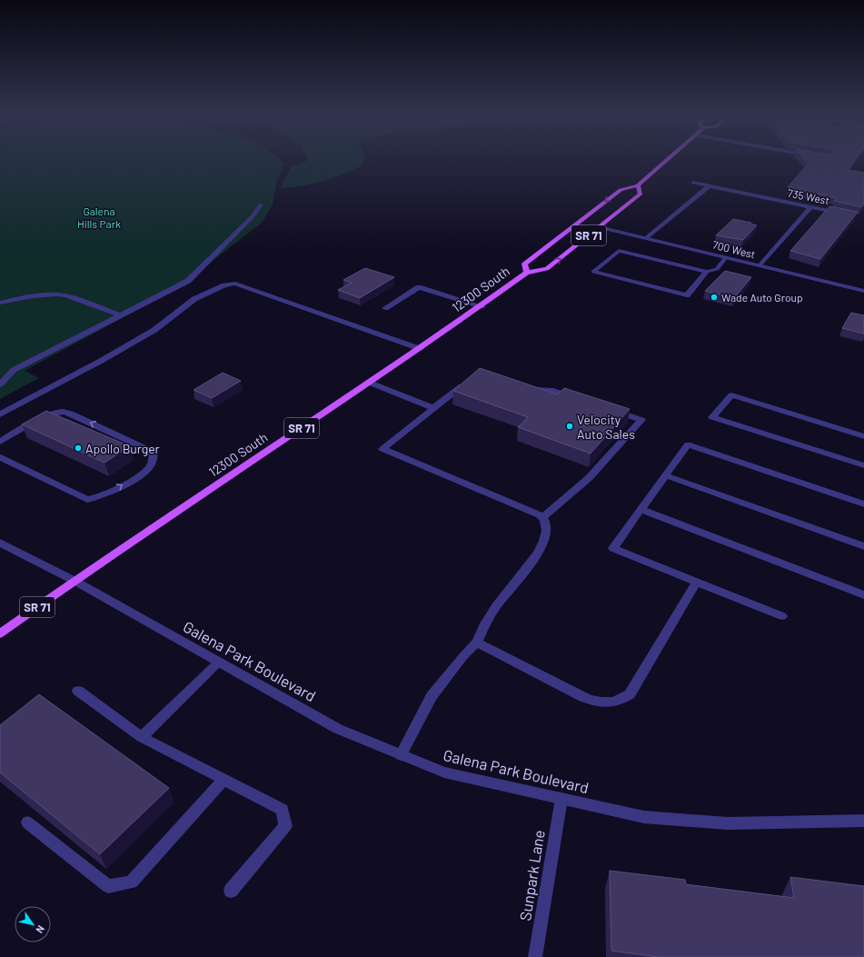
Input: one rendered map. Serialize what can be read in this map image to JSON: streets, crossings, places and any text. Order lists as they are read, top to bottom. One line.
{"streets":{"main road":["SR 71","12300 South"],"street":["735 West","700 West","Galena Park Boulevard","Sunpark Lane"]},"crossings":[["700 West","12300 South"],["12300 South","Galena Park Boulevard"],["Galena Park Boulevard","Sunpark Lane"]],"parks":["Galena Hills Park"],"places":["Wade Auto Group","Velocity Auto Sales","Apollo Burger"],"north":"bottom right"}
